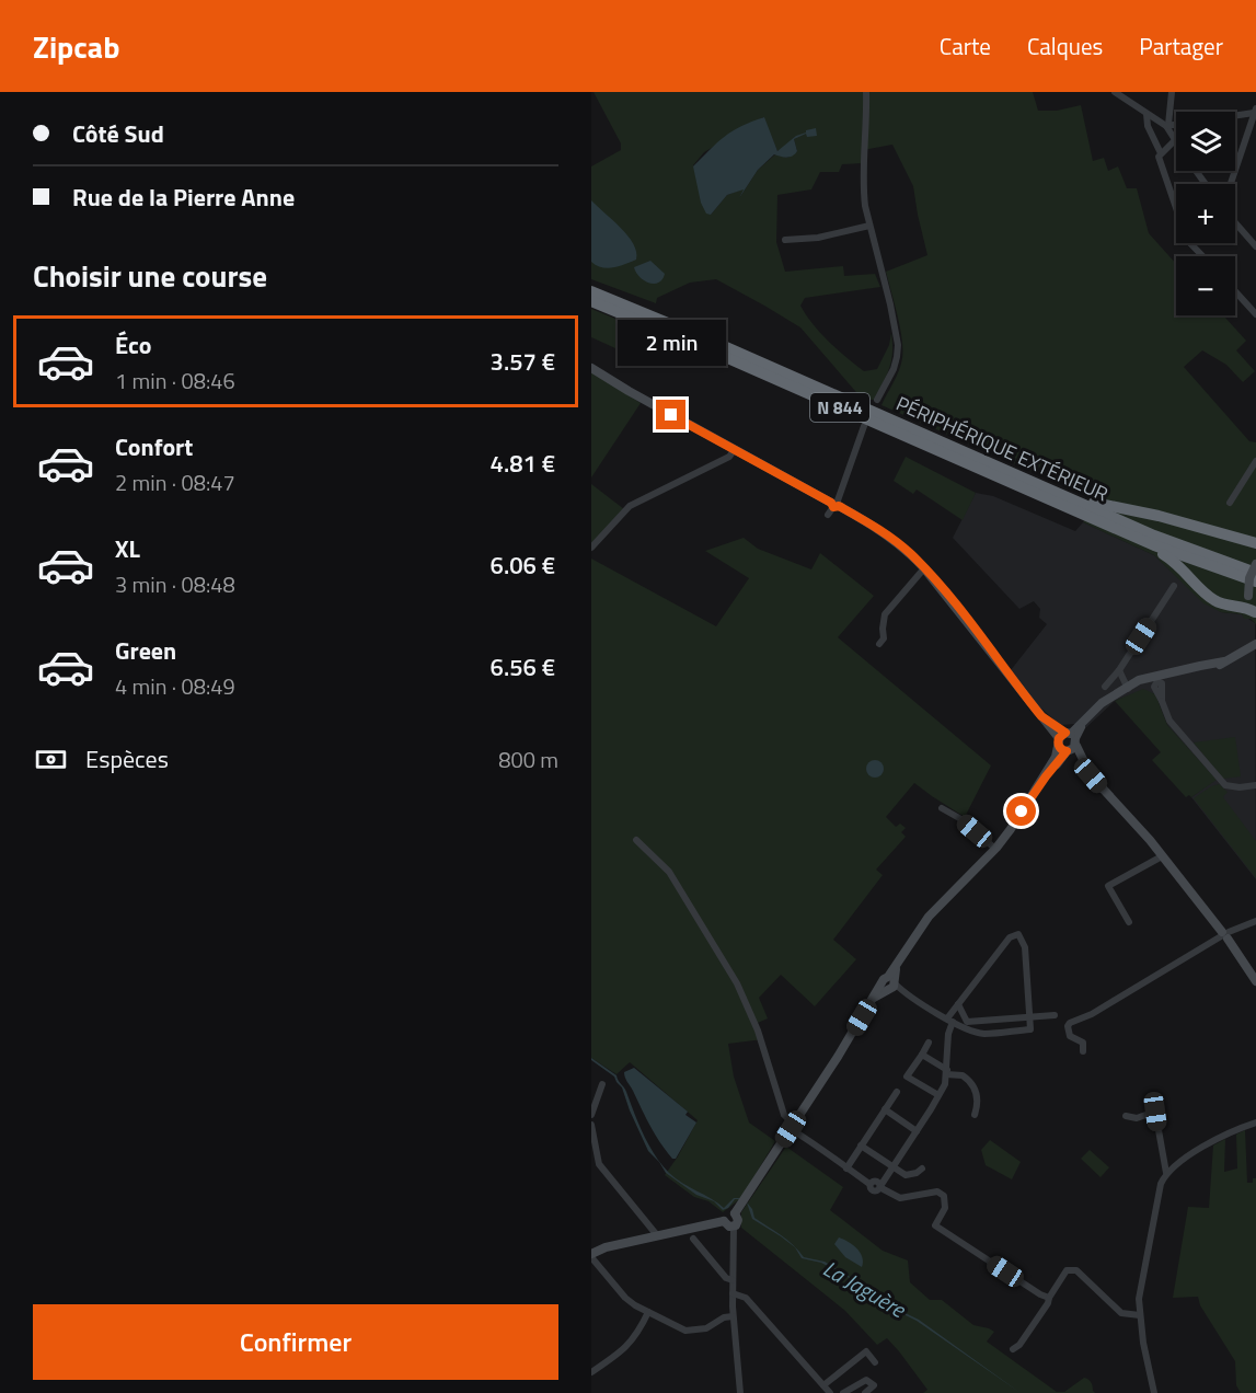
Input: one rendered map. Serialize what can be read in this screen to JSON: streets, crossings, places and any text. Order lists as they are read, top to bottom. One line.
{"streets":{"highway":["N 844","PÉRIPHÉRIQUE EXTÉRIEUR"]},"water":["La Jaguère"],"page":{"header":"Zipcab","nav":["Carte","Calques","Partager"],"banner":["Côté Sud","Rue de la Pierre Anne"],"map_buttons":["+","−"],"heading":"Choisir une course","list":[{"name":"Éco","note":"1 min · 08:46","value":"3.57 €"},{"name":"Confort","note":"2 min · 08:47","value":"4.81 €"},{"name":"XL","note":"3 min · 08:48","value":"6.06 €"},{"name":"Green","note":"4 min · 08:49","value":"6.56 €"}],"bubble":"2 min","pay":["Espèces","800 m"],"buttons":"Confirmer"}}
